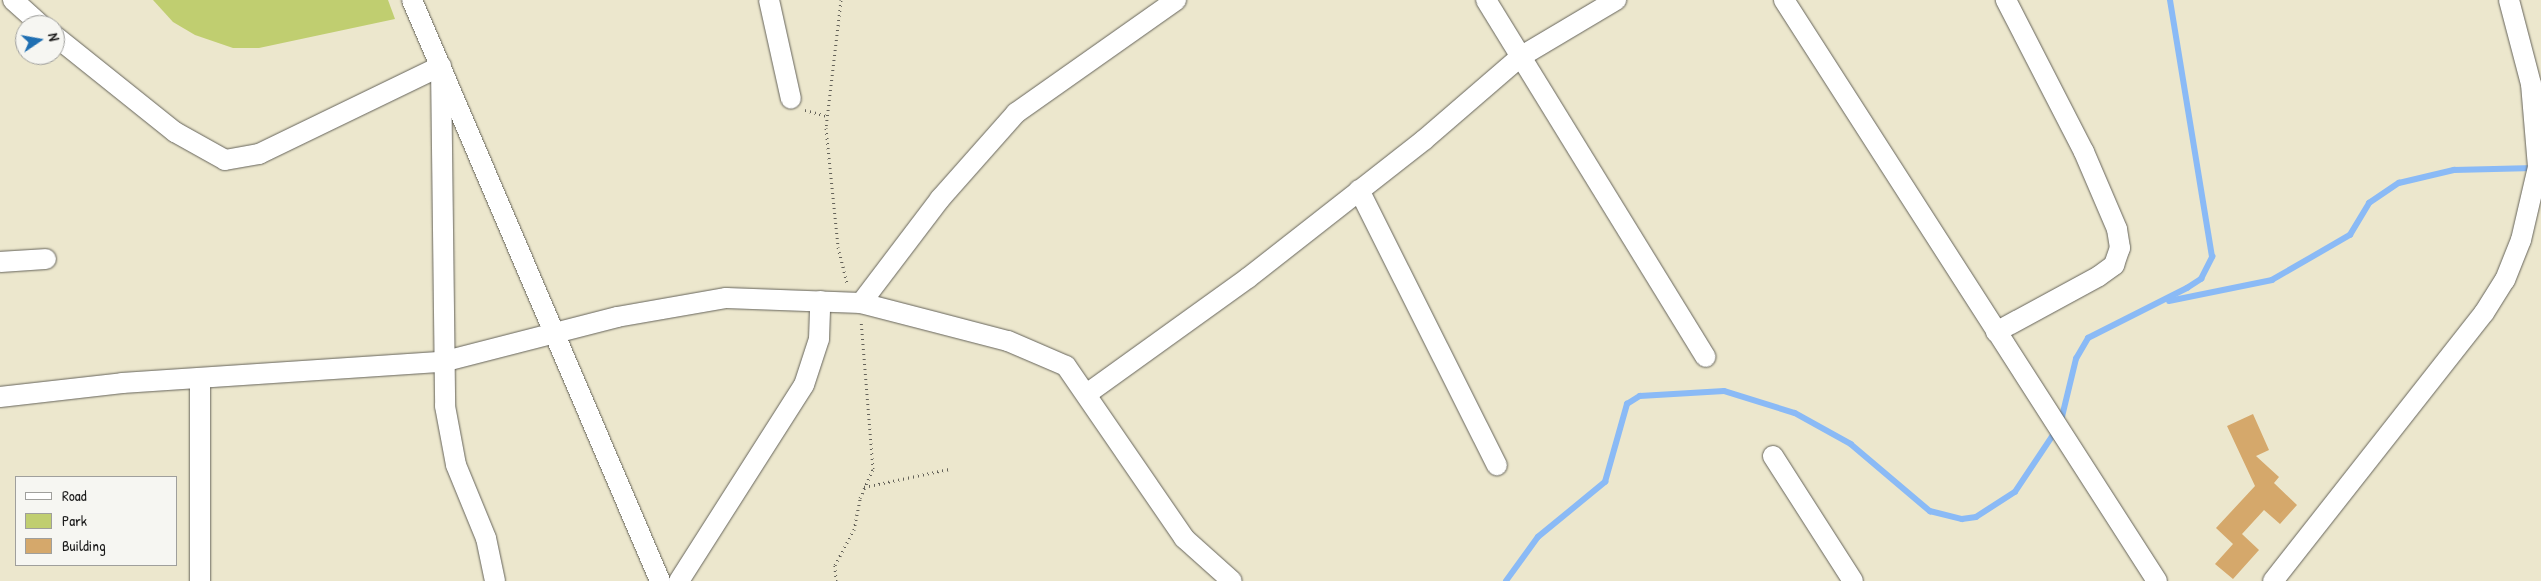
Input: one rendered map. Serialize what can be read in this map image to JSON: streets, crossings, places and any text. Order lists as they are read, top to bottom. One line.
{"legend":["Road","Park","Building"],"north":"right"}
